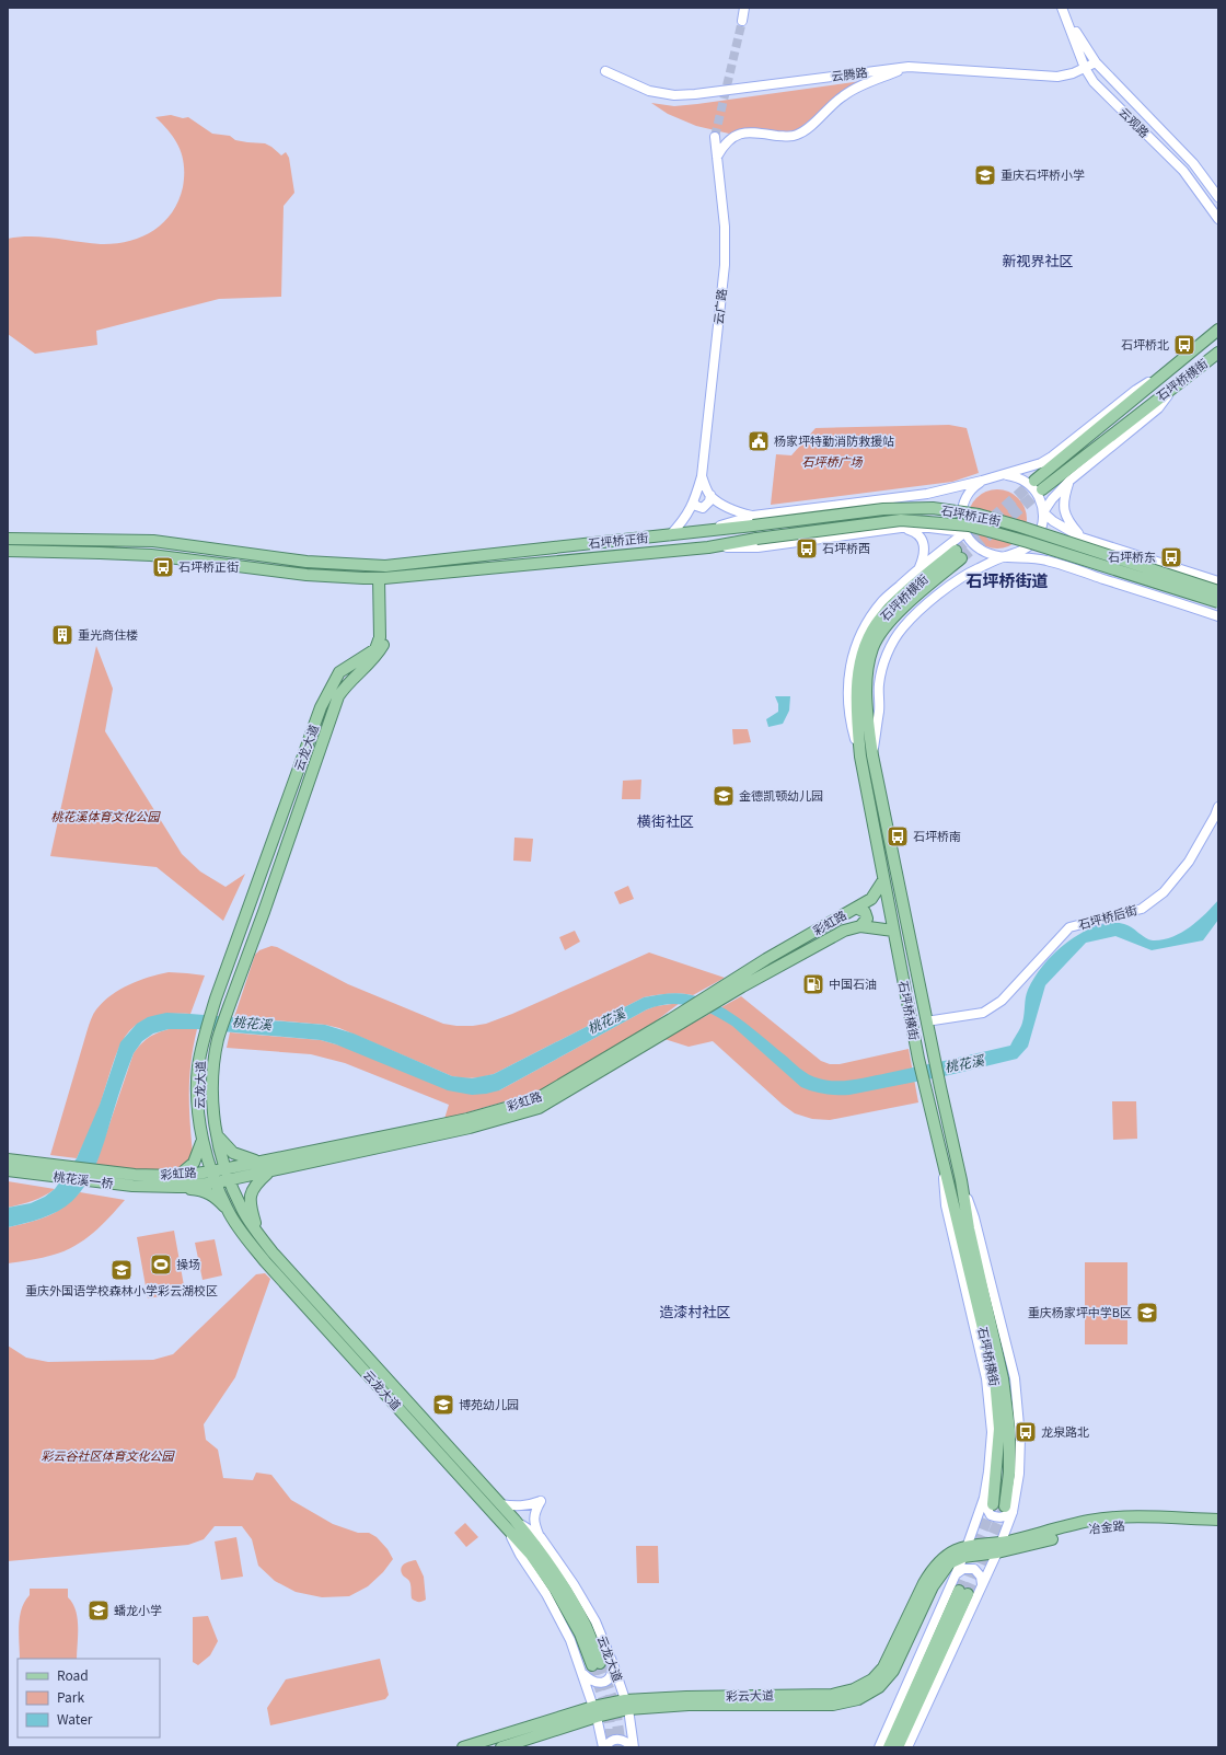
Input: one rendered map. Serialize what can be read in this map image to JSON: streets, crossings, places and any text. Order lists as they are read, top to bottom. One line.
{"streets":{"main road":["石坪桥横街","石坪桥正街","云龙大道","彩虹路","桃花溪一桥","冶金路","彩云大道"],"street":["云腾路","云观路","云广路","石坪桥后街"]},"crossings":[["云腾路","云观路"],["云广路","石坪桥正街"],["石坪桥横街","石坪桥后街"],["石坪桥横街","彩虹路"],["石坪桥正街","云龙大道"],["云龙大道","彩虹路"],["云龙大道","彩云大道"],["彩虹路","桃花溪一桥"]],"districts":["新视界社区","石坪桥街道","横街社区","造漆村社区"],"water":["桃花溪"],"parks":["石坪桥广场","桃花溪体育文化公园","彩云谷社区体育文化公园"],"places":{"school or university":["重庆石坪桥小学","金德凯顿幼儿园","重庆外国语学校森林小学彩云湖校区","重庆杨家坪中学B区","博苑幼儿园","蟠龙小学"],"bus stop":["石坪桥北","石坪桥西","石坪桥东","石坪桥正街","石坪桥南","龙泉路北"],"public building":["杨家坪特勤消防救援站"],"building":["重光商住楼"],"fuel station":["中国石油"],"sports":["操场"]},"legend":["Road","Park","Water"]}
